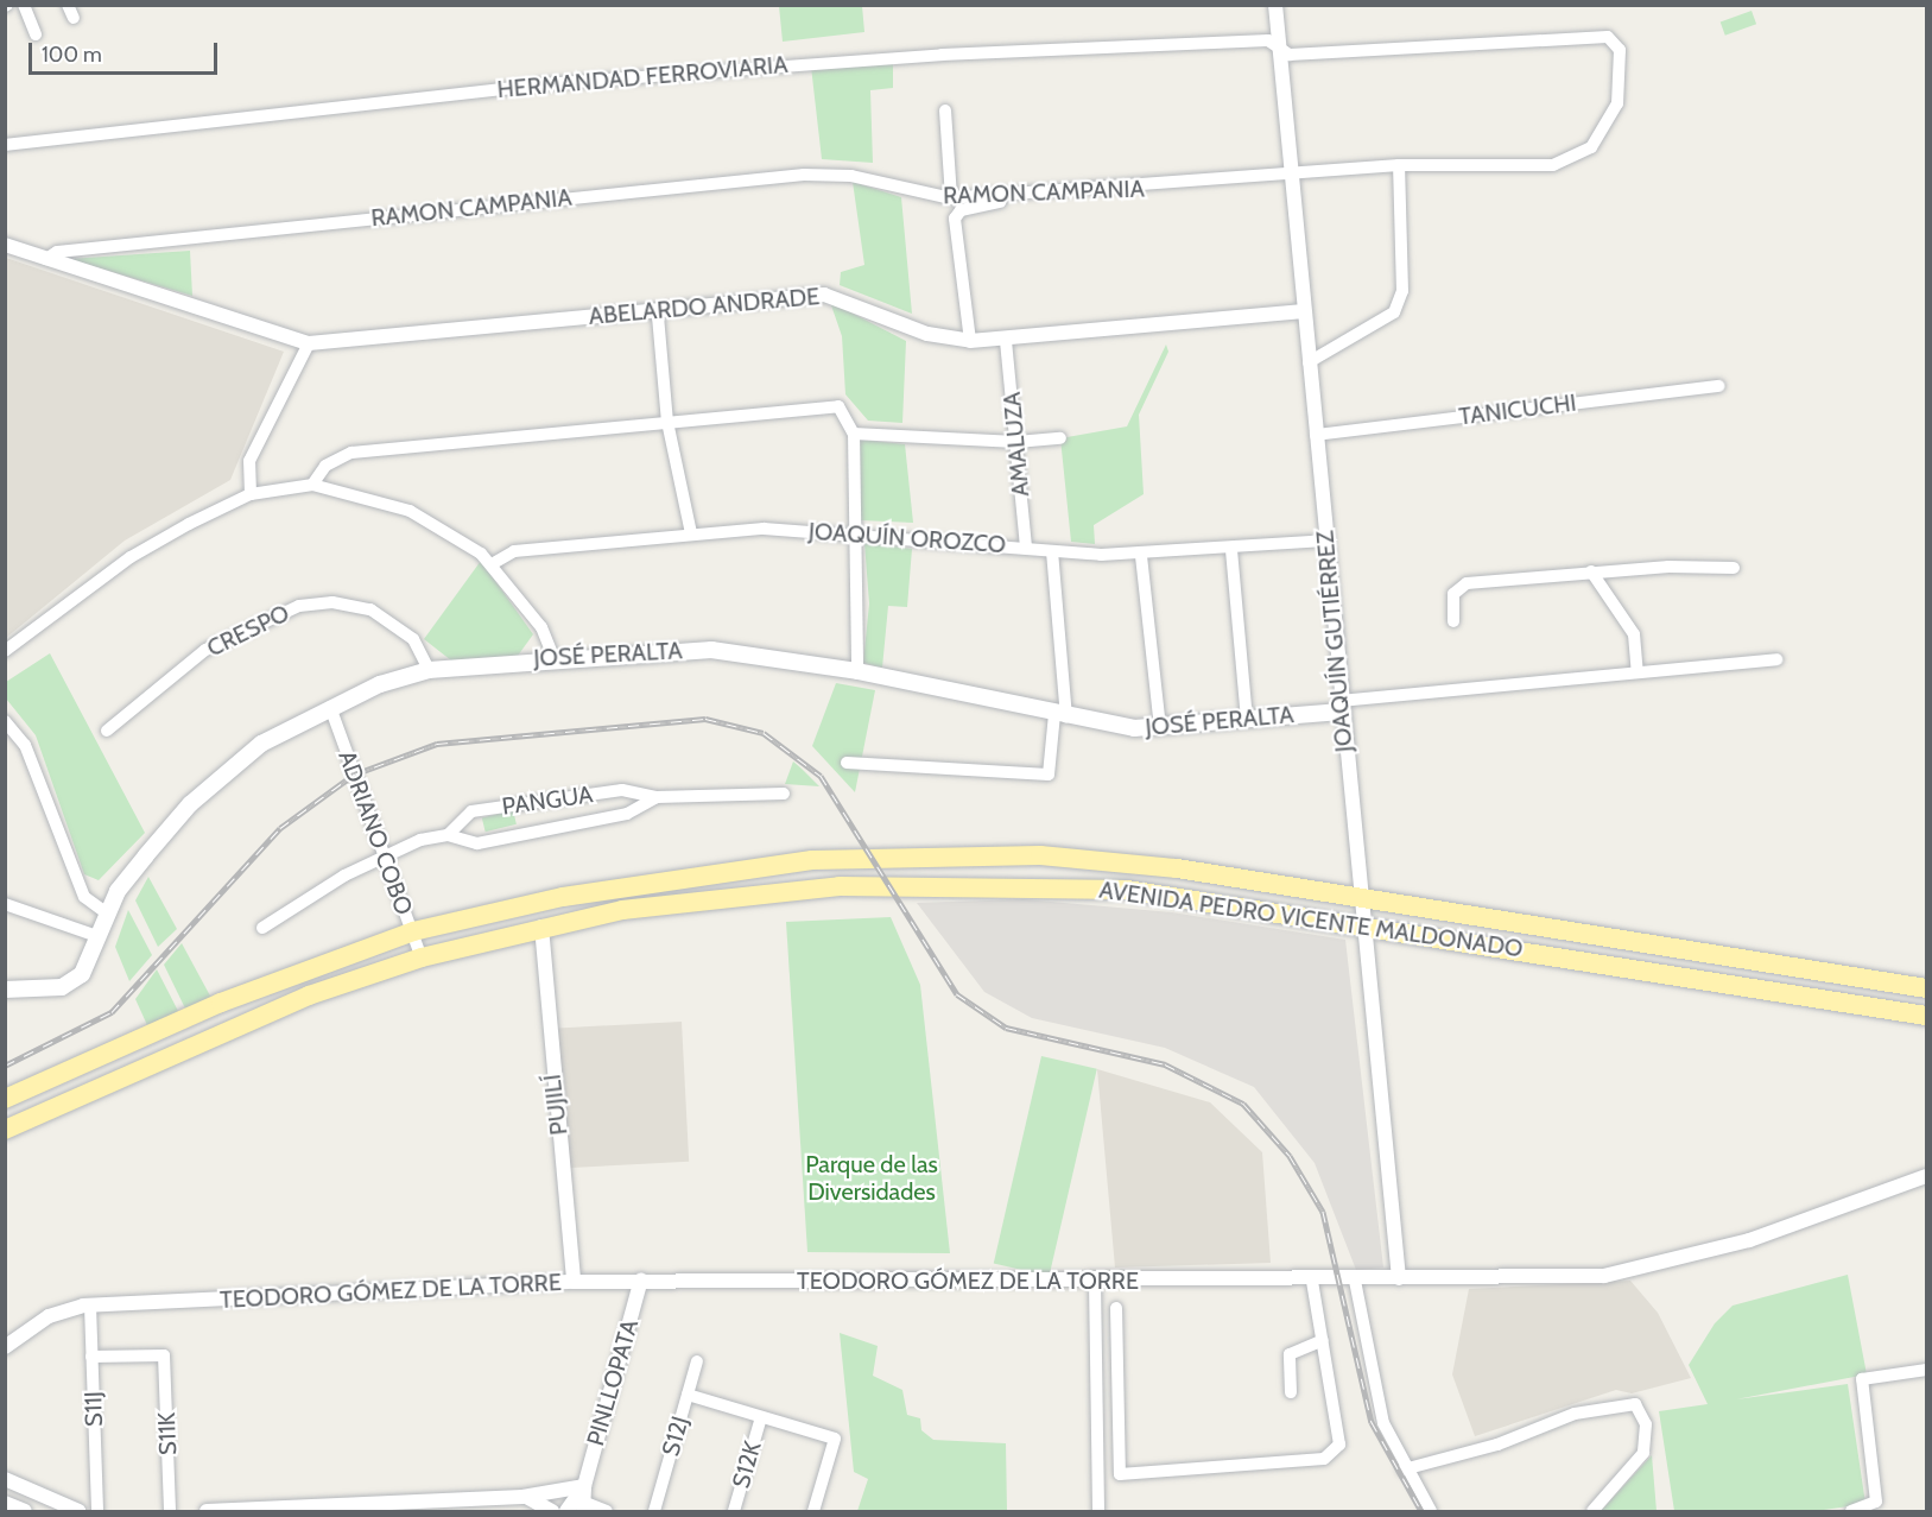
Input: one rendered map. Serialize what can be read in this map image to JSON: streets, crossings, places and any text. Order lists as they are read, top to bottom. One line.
{"streets":{"main road":["JOSÉ PERALTA","AVENIDA PEDRO VICENTE MALDONADO"],"street":["HERMANDAD FERROVIARIA","RAMON CAMPANIA","ABELARDO ANDRADE","TANICUCHI","AMALUZA","JOAQUÍN OROZCO","CRESPO","JOAQUÍN GUTIÉRREZ","PANGUA","ADRIANO COBO","PUJILÍ","TEODORO GÓMEZ DE LA TORRE","PINLLOPATA","S11J","S11K","S12J","S12K"]},"crossings":[["HERMANDAD FERROVIARIA","RAMON CAMPANIA"],["HERMANDAD FERROVIARIA","JOAQUÍN GUTIÉRREZ"],["RAMON CAMPANIA","JOAQUÍN GUTIÉRREZ"],["ABELARDO ANDRADE","AMALUZA"],["ABELARDO ANDRADE","JOAQUÍN GUTIÉRREZ"],["TANICUCHI","JOAQUÍN GUTIÉRREZ"],["AMALUZA","JOAQUÍN OROZCO"],["JOAQUÍN OROZCO","JOAQUÍN GUTIÉRREZ"],["CRESPO","JOSÉ PERALTA"],["JOAQUÍN GUTIÉRREZ","JOSÉ PERALTA"],["JOAQUÍN GUTIÉRREZ","AVENIDA PEDRO VICENTE MALDONADO"],["JOAQUÍN GUTIÉRREZ","TEODORO GÓMEZ DE LA TORRE"],["JOSÉ PERALTA","ADRIANO COBO"],["PANGUA","ADRIANO COBO"],["ADRIANO COBO","AVENIDA PEDRO VICENTE MALDONADO"],["AVENIDA PEDRO VICENTE MALDONADO","PUJILÍ"],["PUJILÍ","TEODORO GÓMEZ DE LA TORRE"],["TEODORO GÓMEZ DE LA TORRE","PINLLOPATA"],["TEODORO GÓMEZ DE LA TORRE","S11J"],["S11J","S11K"]],"parks":["Parque de las Diversidades"],"scale_bar":"100 m"}
